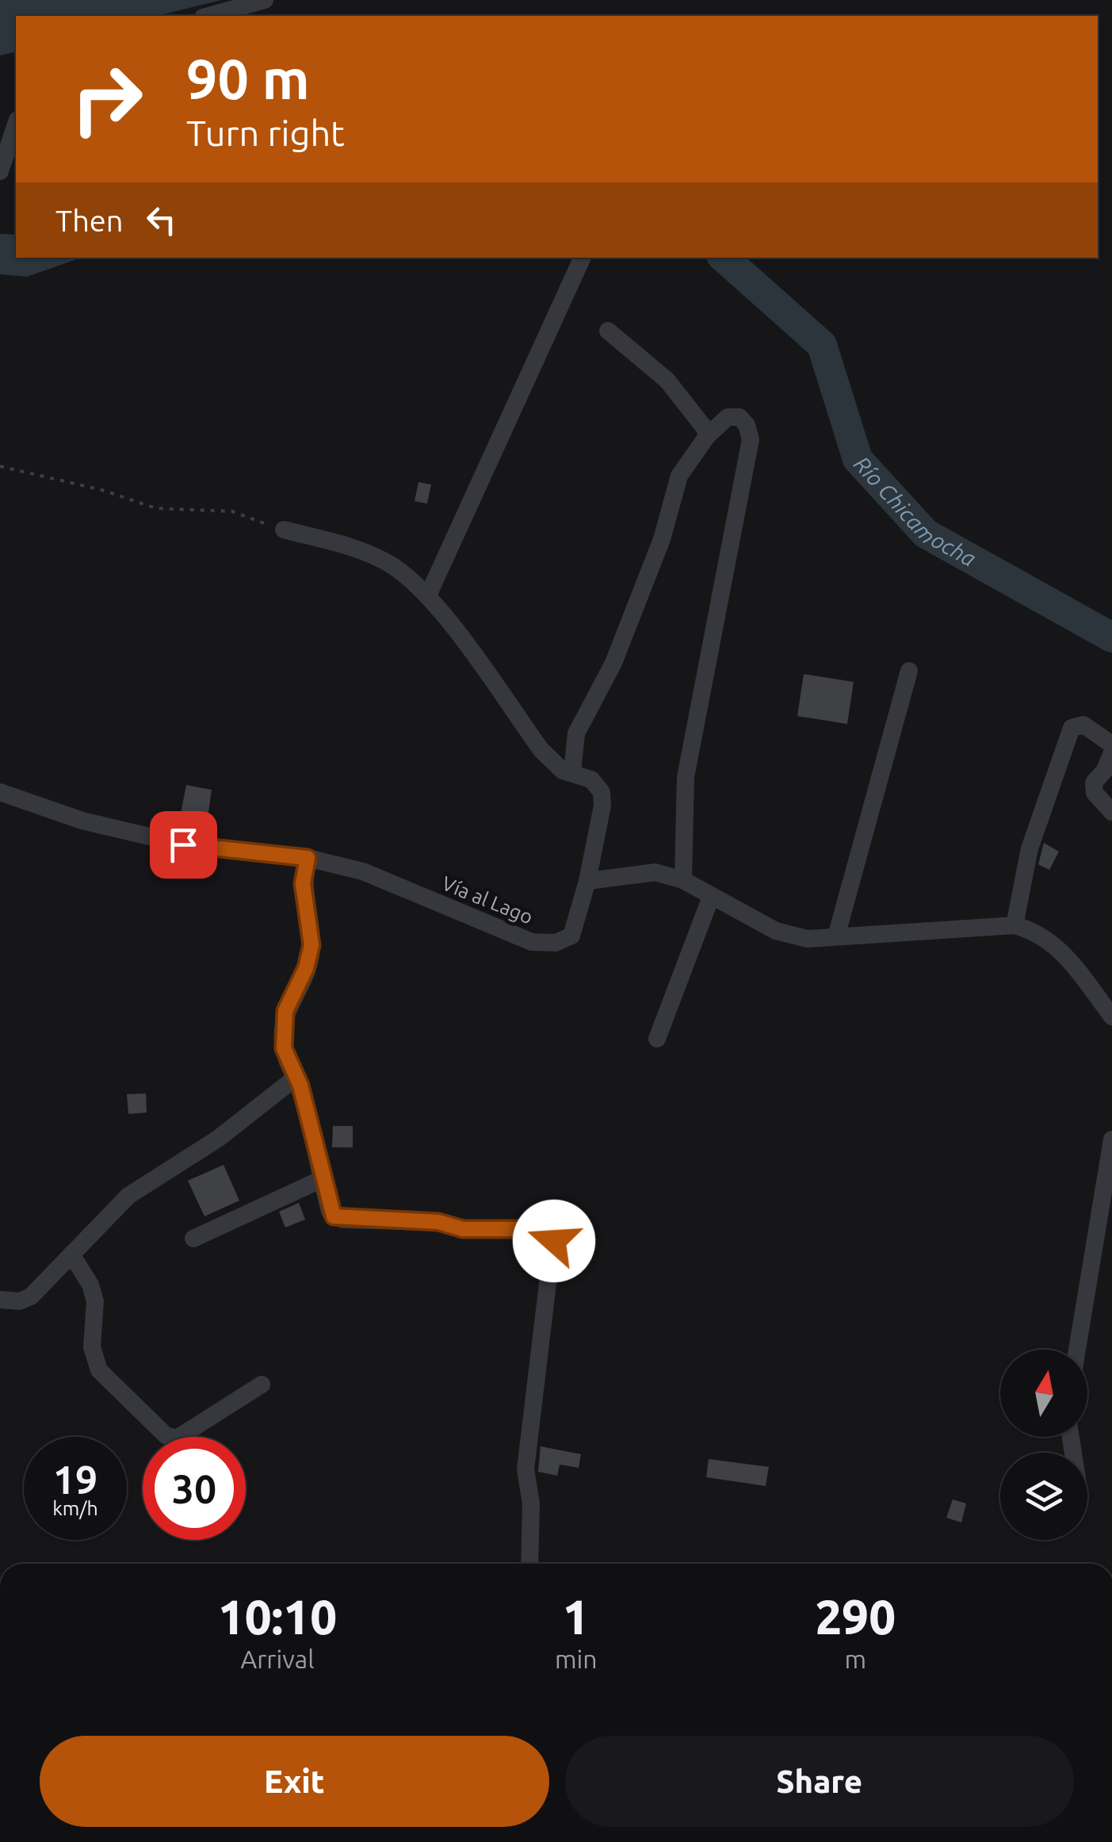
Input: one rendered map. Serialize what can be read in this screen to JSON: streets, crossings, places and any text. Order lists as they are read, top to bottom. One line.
{"streets":{"street":["Vía al Lago"]},"water":["Río Chicamocha"],"north":"top","page":{"turn":["90 m","Turn right"],"then":"Then","speed":"19 km/h","limit":"30","eta":["10:10","Arrival","1","min","290","m"],"buttons":["Exit","Share"]}}
